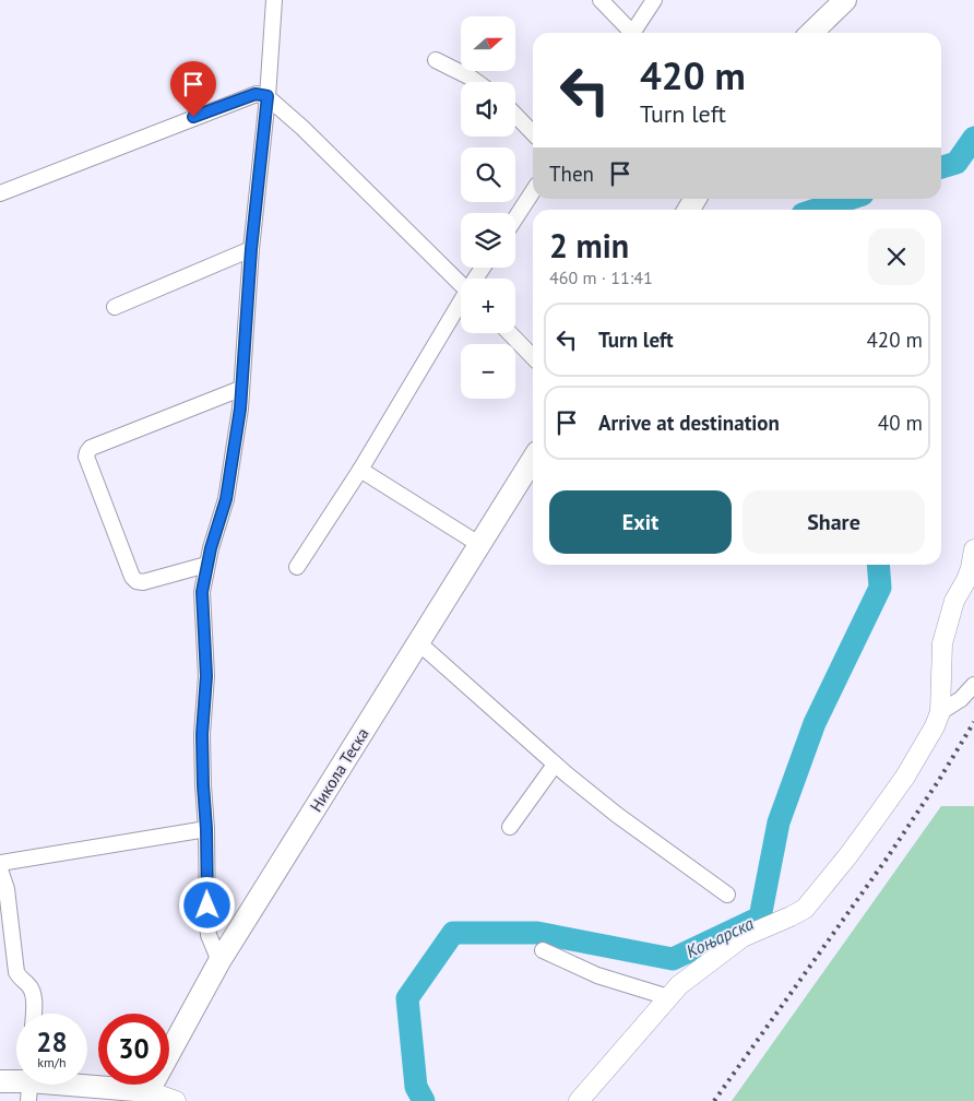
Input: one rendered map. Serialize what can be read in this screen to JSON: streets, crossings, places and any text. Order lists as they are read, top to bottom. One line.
{"streets":{"main road":["Никола Теска"]},"water":["Коњарска"],"north":"right","page":{"map_buttons":["+","−"],"turn":["420 m","Turn left"],"then":"Then","heading":["2 min","460 m · 11:41"],"list":[{"name":"Turn left","value":"420 m"},{"name":"Arrive at destination","value":"40 m"}],"buttons":["Exit","Share"],"speed":"28 km/h","limit":"30"}}
